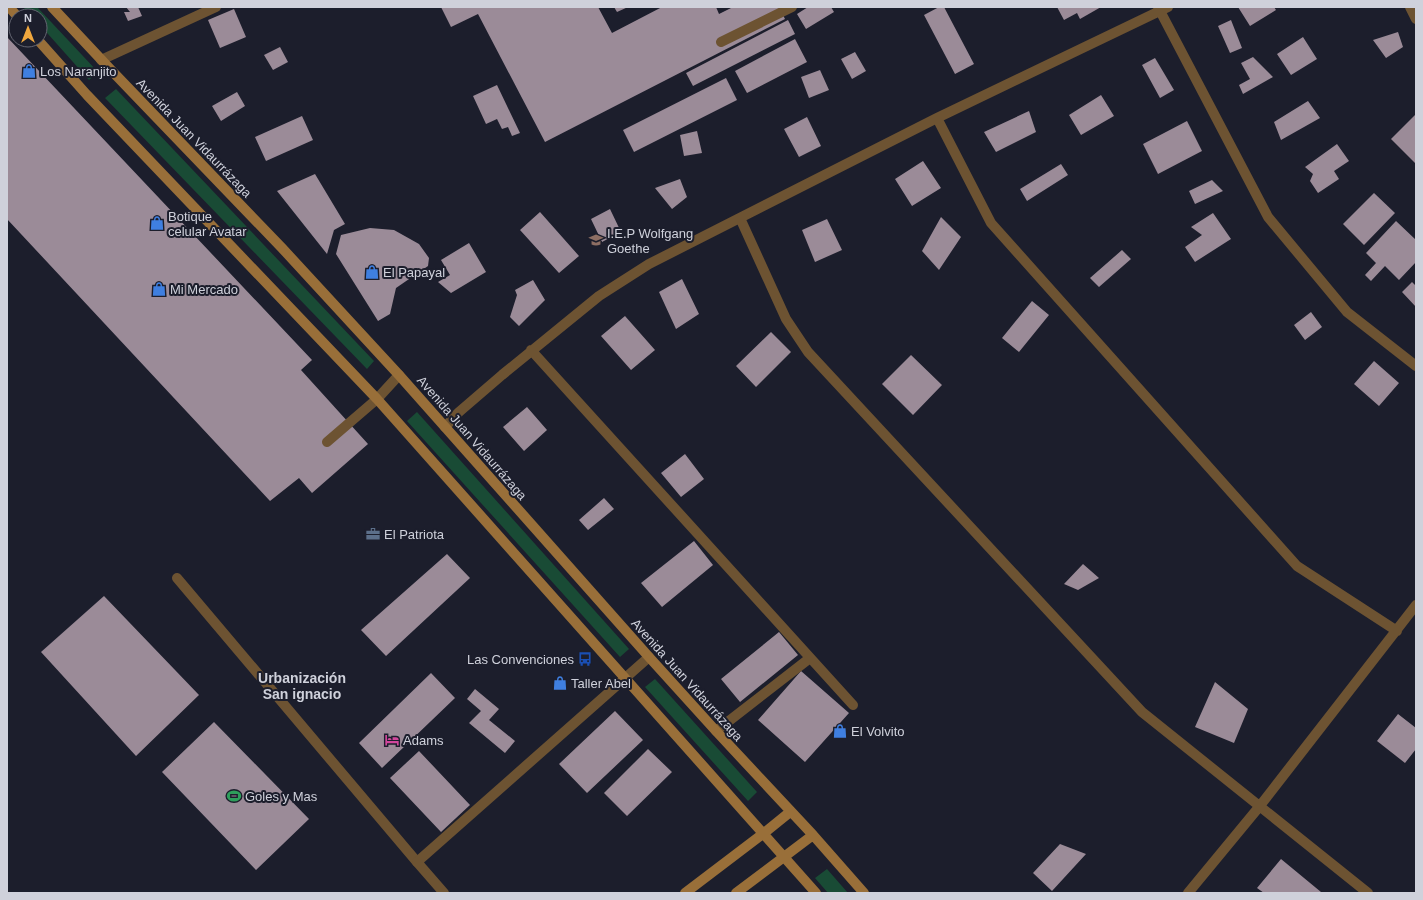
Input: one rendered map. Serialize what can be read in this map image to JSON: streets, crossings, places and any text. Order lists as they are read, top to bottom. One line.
{"streets":{"main road":["Avenida Juan Vidaurrázaga"]},"districts":["Urbanización San ignacio"],"places":{"shop":["Los Naranjito","Botique celular Avatar","El Papayal","Mi Mercado","Taller Abel","El Volvito"],"school or university":["I.E.P Wolfgang Goethe"],"office":["El Patriota"],"bus stop":["Las Convenciones"],"hotel":["Adams"],"sports":["Goles y Mas"]},"north":"top"}
